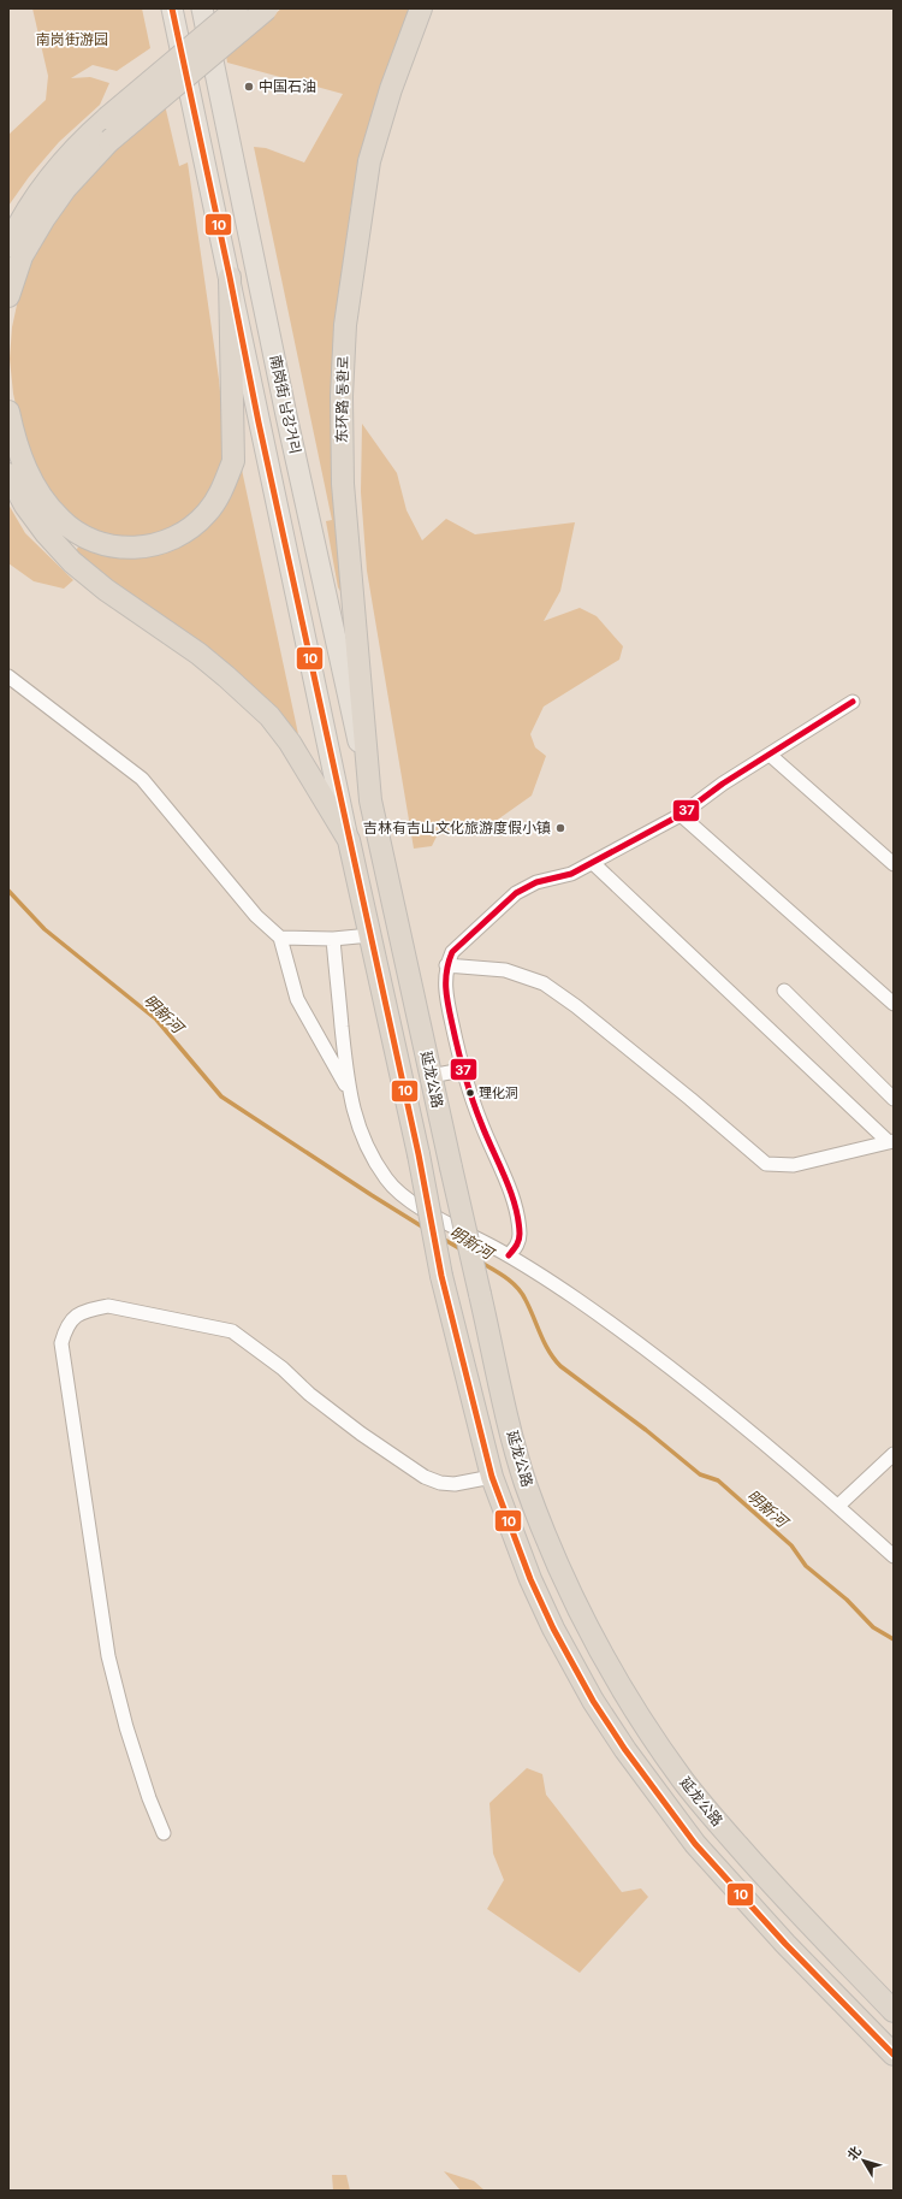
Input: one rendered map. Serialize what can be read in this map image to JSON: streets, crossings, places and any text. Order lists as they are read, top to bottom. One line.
{"streets":{"highway":["东环路 동환로","延龙公路"],"main road":["南岗街 남강거리"]},"crossings":[["东环路 동환로","南岗街 남강거리"],["东环路 동환로","延龙公路"],["南岗街 남강거리","延龙公路"]],"water":["明新河"],"parks":["南岗街游园"],"places":["中国石油","吉林有吉山文化旅游度假小镇","理化洞"],"lines":["transit line 10","transit line 37"],"north":"top left"}
